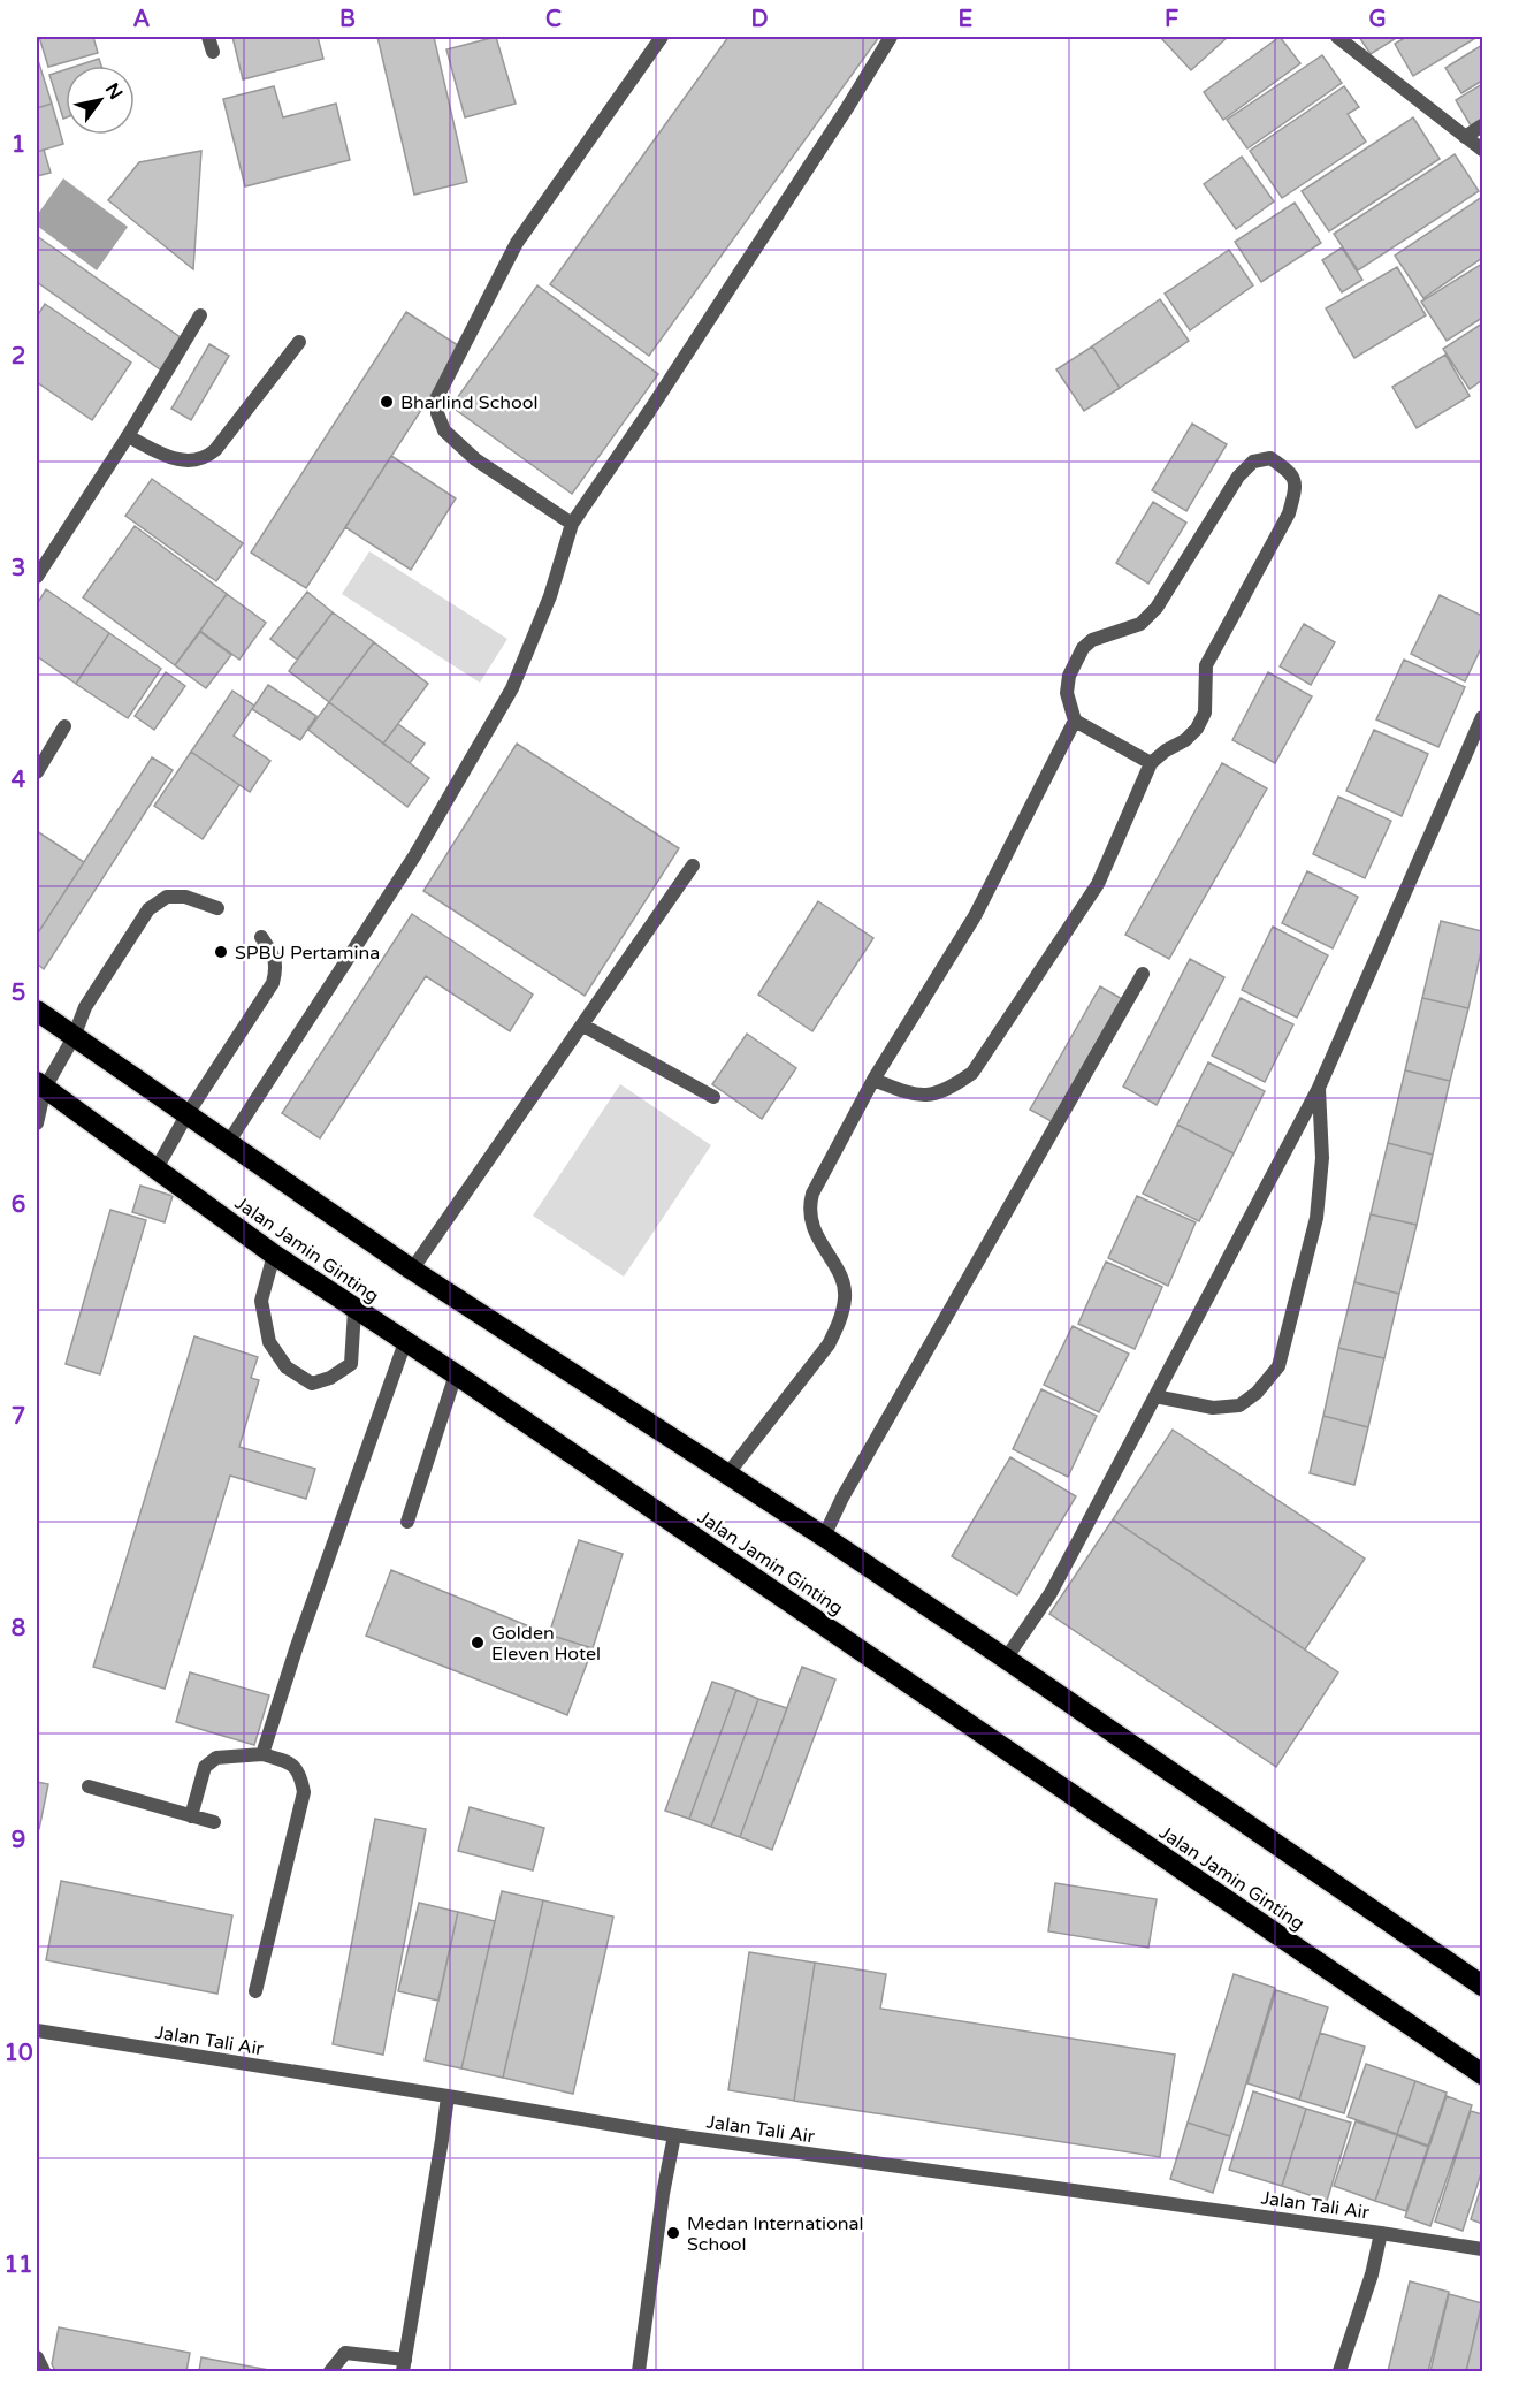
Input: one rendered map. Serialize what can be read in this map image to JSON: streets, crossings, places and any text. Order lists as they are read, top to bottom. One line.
{"streets":{"highway":["Jalan Jamin Ginting"],"street":["Jalan Tali Air"]},"places":["Bharlind School","SPBU Pertamina","Golden Eleven Hotel","Medan International School"],"north":"top right","grid":{"columns":["A","B","C","D","E","F","G"],"rows":["1","2","3","4","5","6","7","8","9","10","11"]}}
